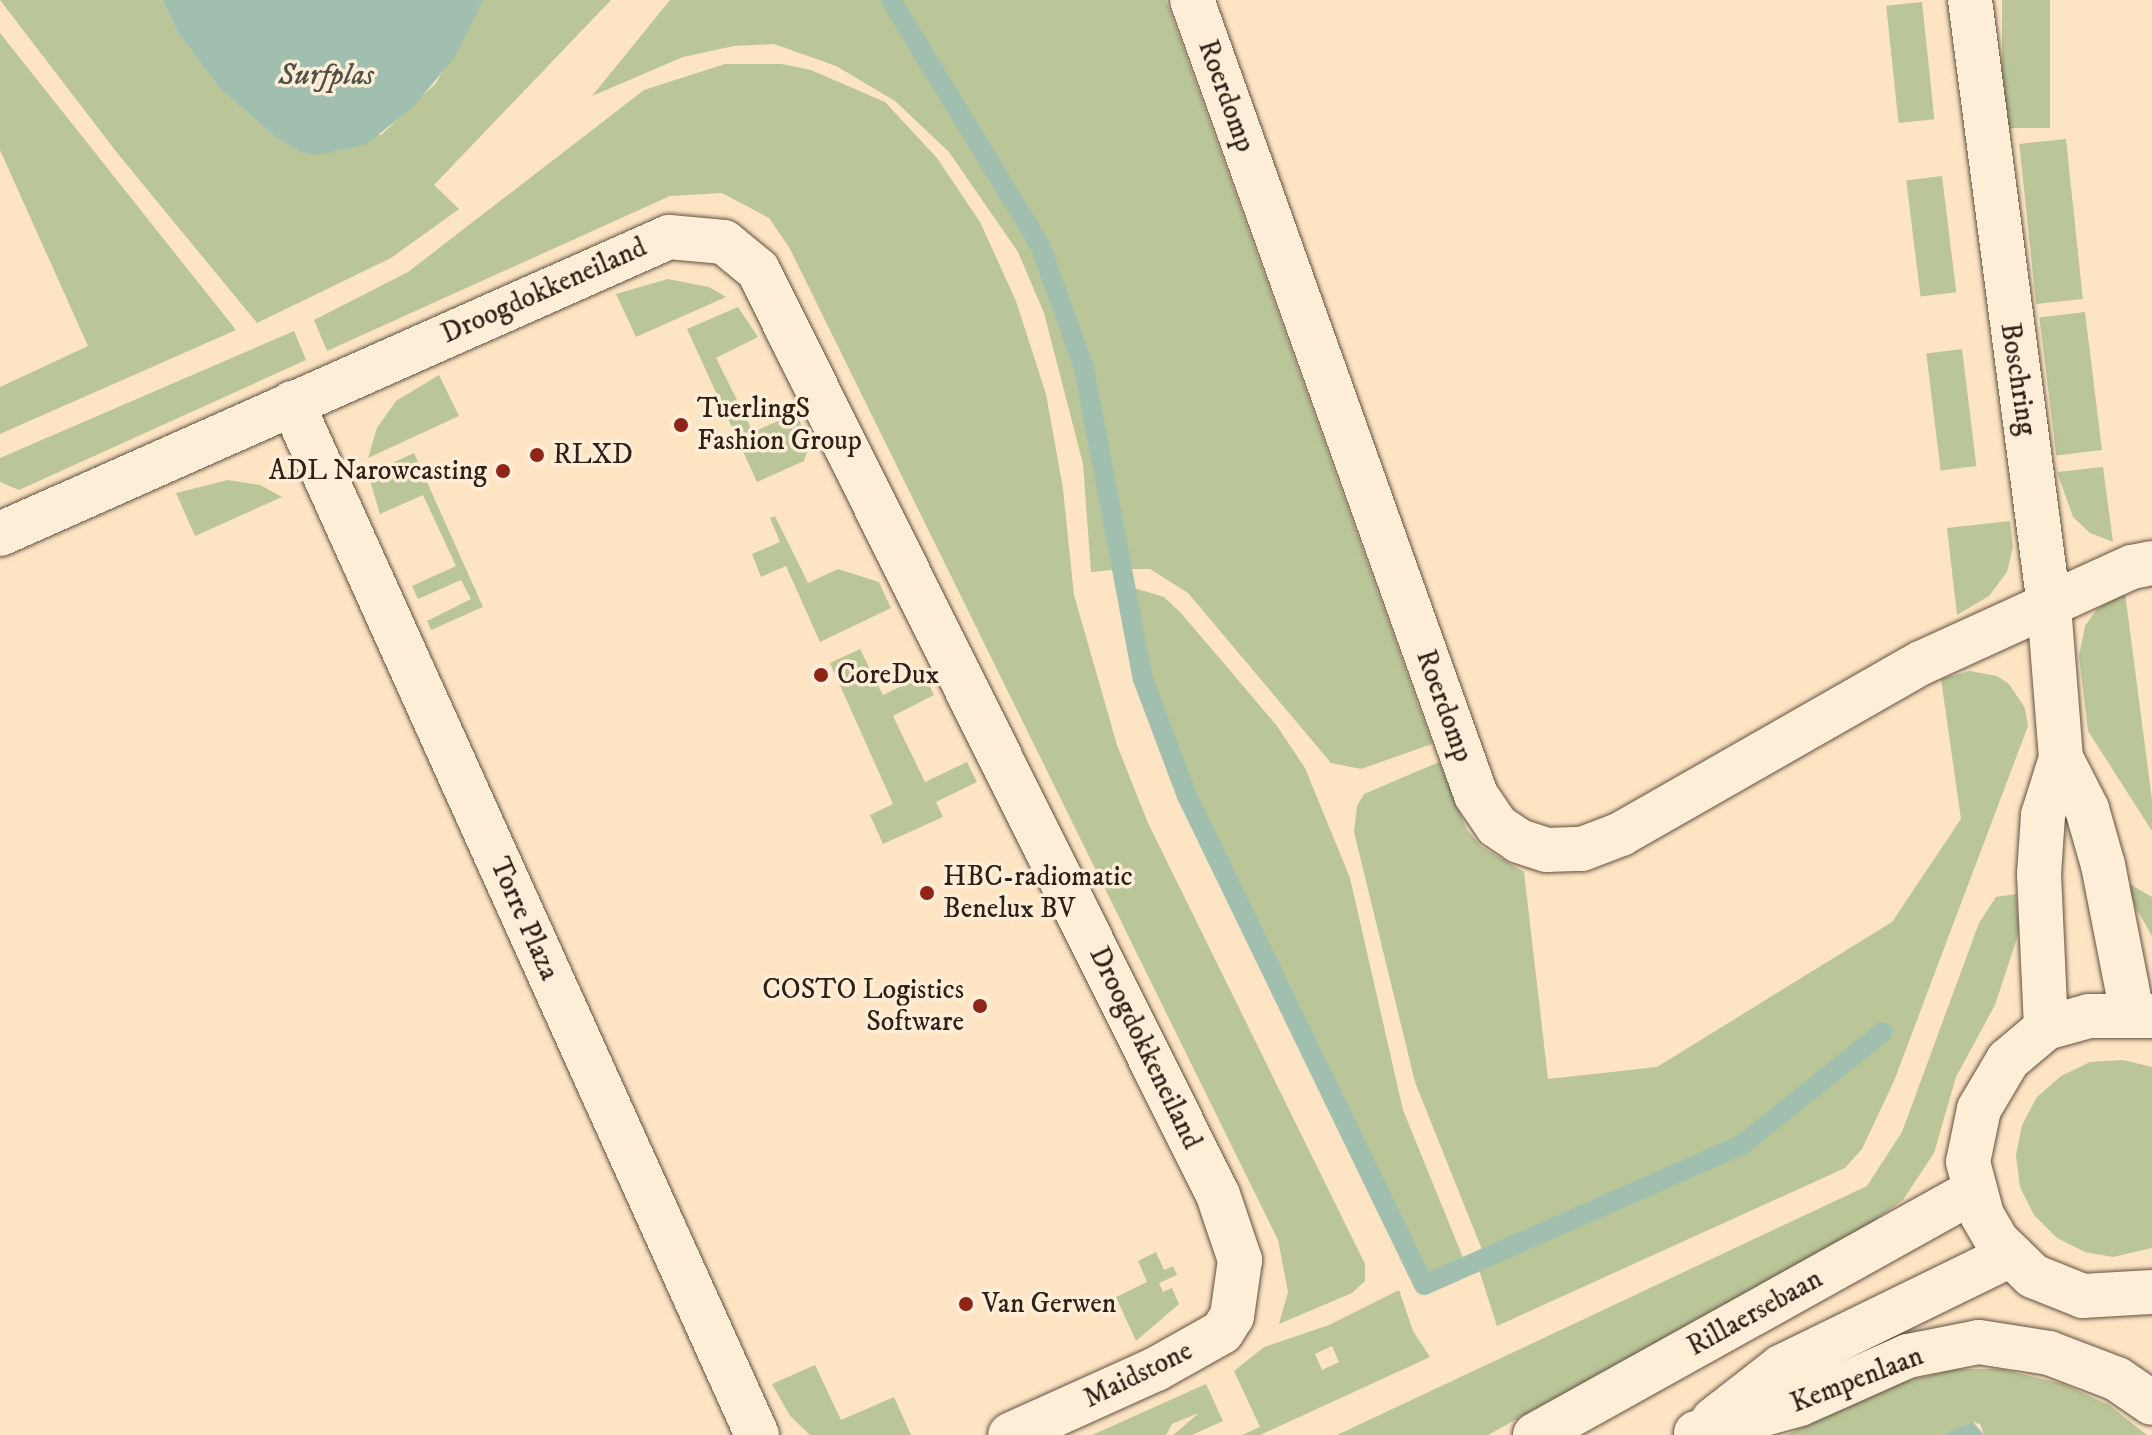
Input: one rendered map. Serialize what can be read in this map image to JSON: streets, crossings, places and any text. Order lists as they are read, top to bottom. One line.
{"streets":{"street":["Roerdomp","Droogdokkeneiland","Boschring","Torre Plaza","Rillaersebaan","Maidstone","Kempenlaan"]},"crossings":[["Roerdomp","Boschring"],["Droogdokkeneiland","Torre Plaza"],["Droogdokkeneiland","Maidstone"]],"water":["Surfplas"],"places":["TuerlingS Fashion Group","RLXD","ADL Narowcasting","CoreDux","HBC-radiomatic Benelux BV","COSTO Logistics Software","Van Gerwen"]}
